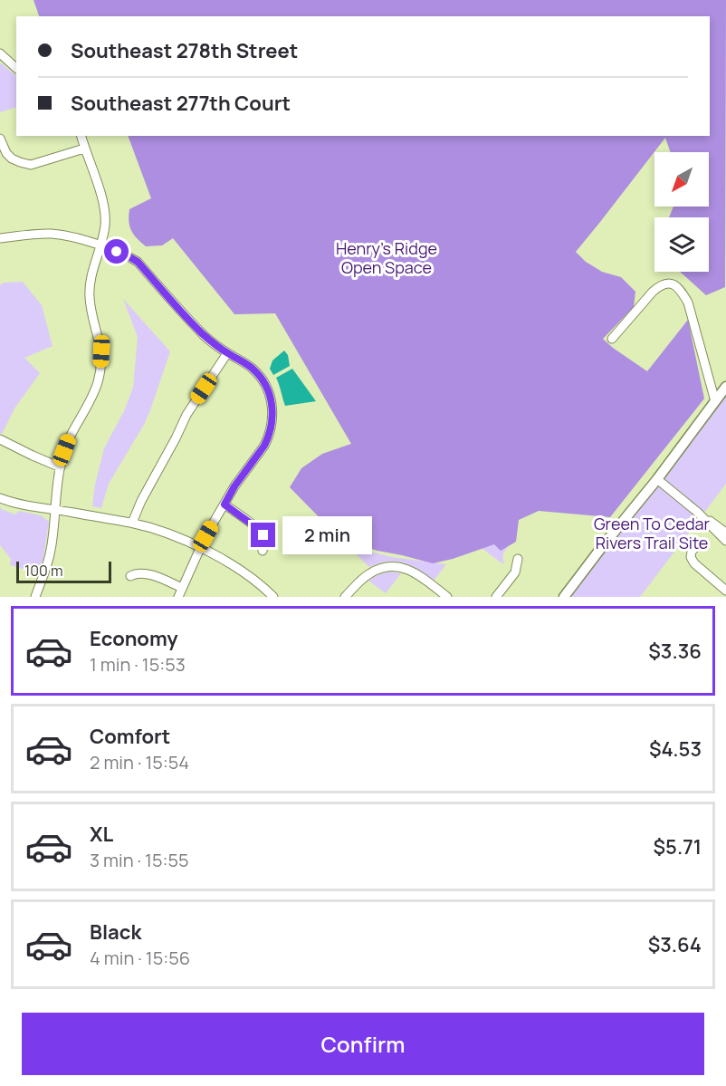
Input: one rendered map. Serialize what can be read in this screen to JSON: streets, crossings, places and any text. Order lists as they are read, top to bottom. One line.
{"parks":["Henry's Ridge Open Space","Green To Cedar Rivers Trail Site"],"scale_bar":"100 m","north":"bottom left","page":{"banner":["Southeast 278th Street","Southeast 277th Court"],"bubble":"2 min","scale":"100 m","list":[{"name":"Economy","note":"1 min · 15:53","value":"$3.36"},{"name":"Comfort","note":"2 min · 15:54","value":"$4.53"},{"name":"XL","note":"3 min · 15:55","value":"$5.71"},{"name":"Black","note":"4 min · 15:56","value":"$3.64"}],"buttons":"Confirm"}}
